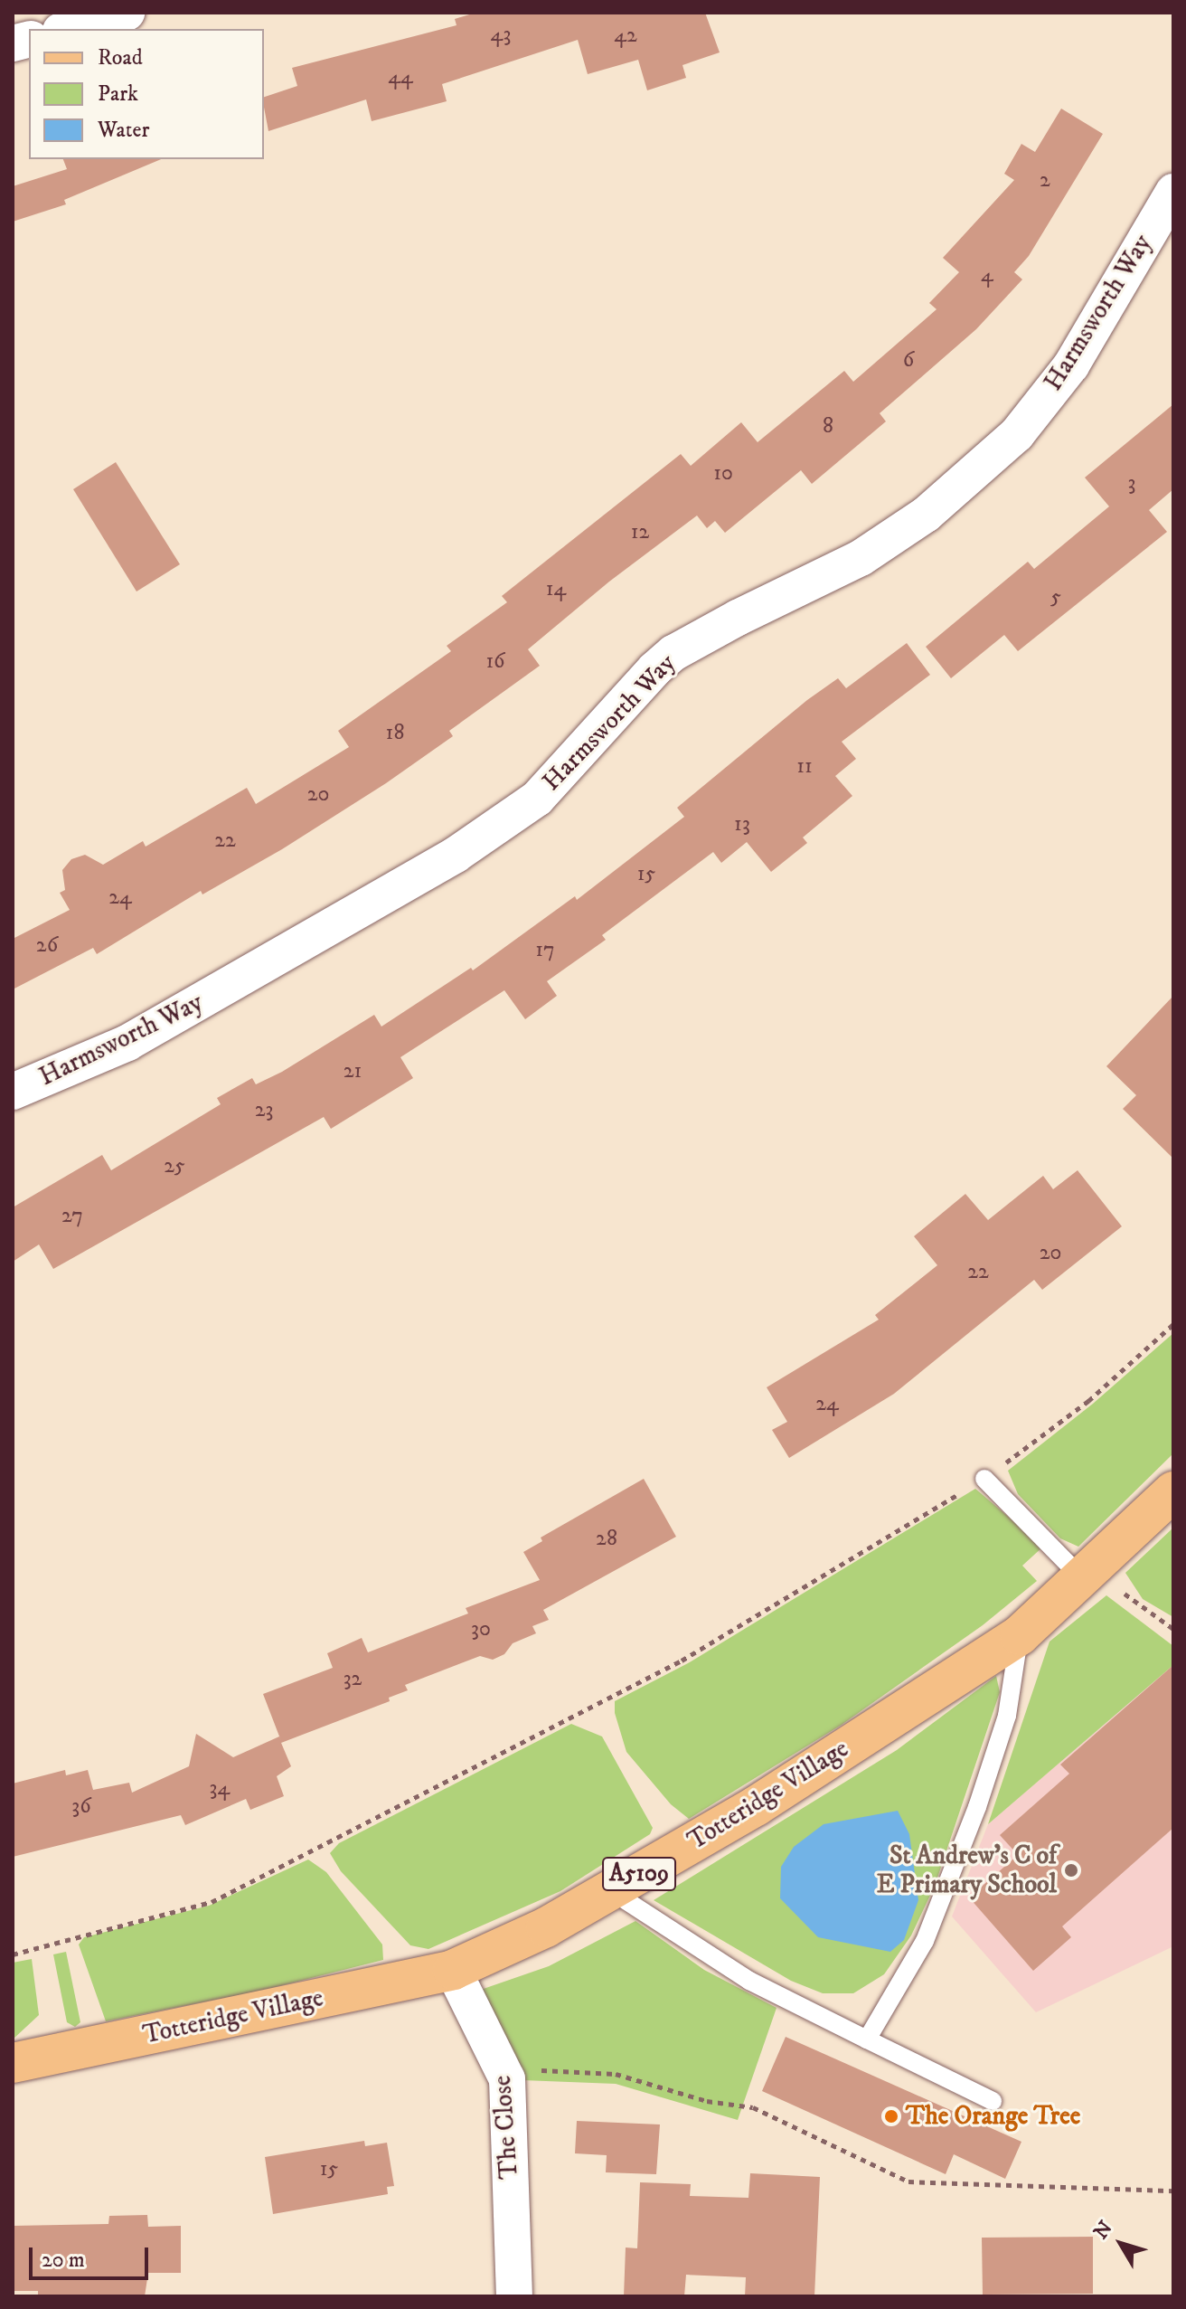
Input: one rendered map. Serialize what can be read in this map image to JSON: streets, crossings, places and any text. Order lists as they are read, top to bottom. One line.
{"streets":{"main road":["Totteridge Village","A5109"],"street":["Harmsworth Way","The Close"]},"crossings":[["Totteridge Village","The Close"]],"places":["St Andrew's C of E Primary School","The Orange Tree"],"house_numbers":["43","42","44","2","4","6","8","10","3","12","14","5","16","18","11","20","13","22","15","24","26","17","21","23","25","27","20","22","24","28","30","32","34","36","15"],"legend":["Road","Park","Water"],"scale_bar":"20 m","north":"top left"}
